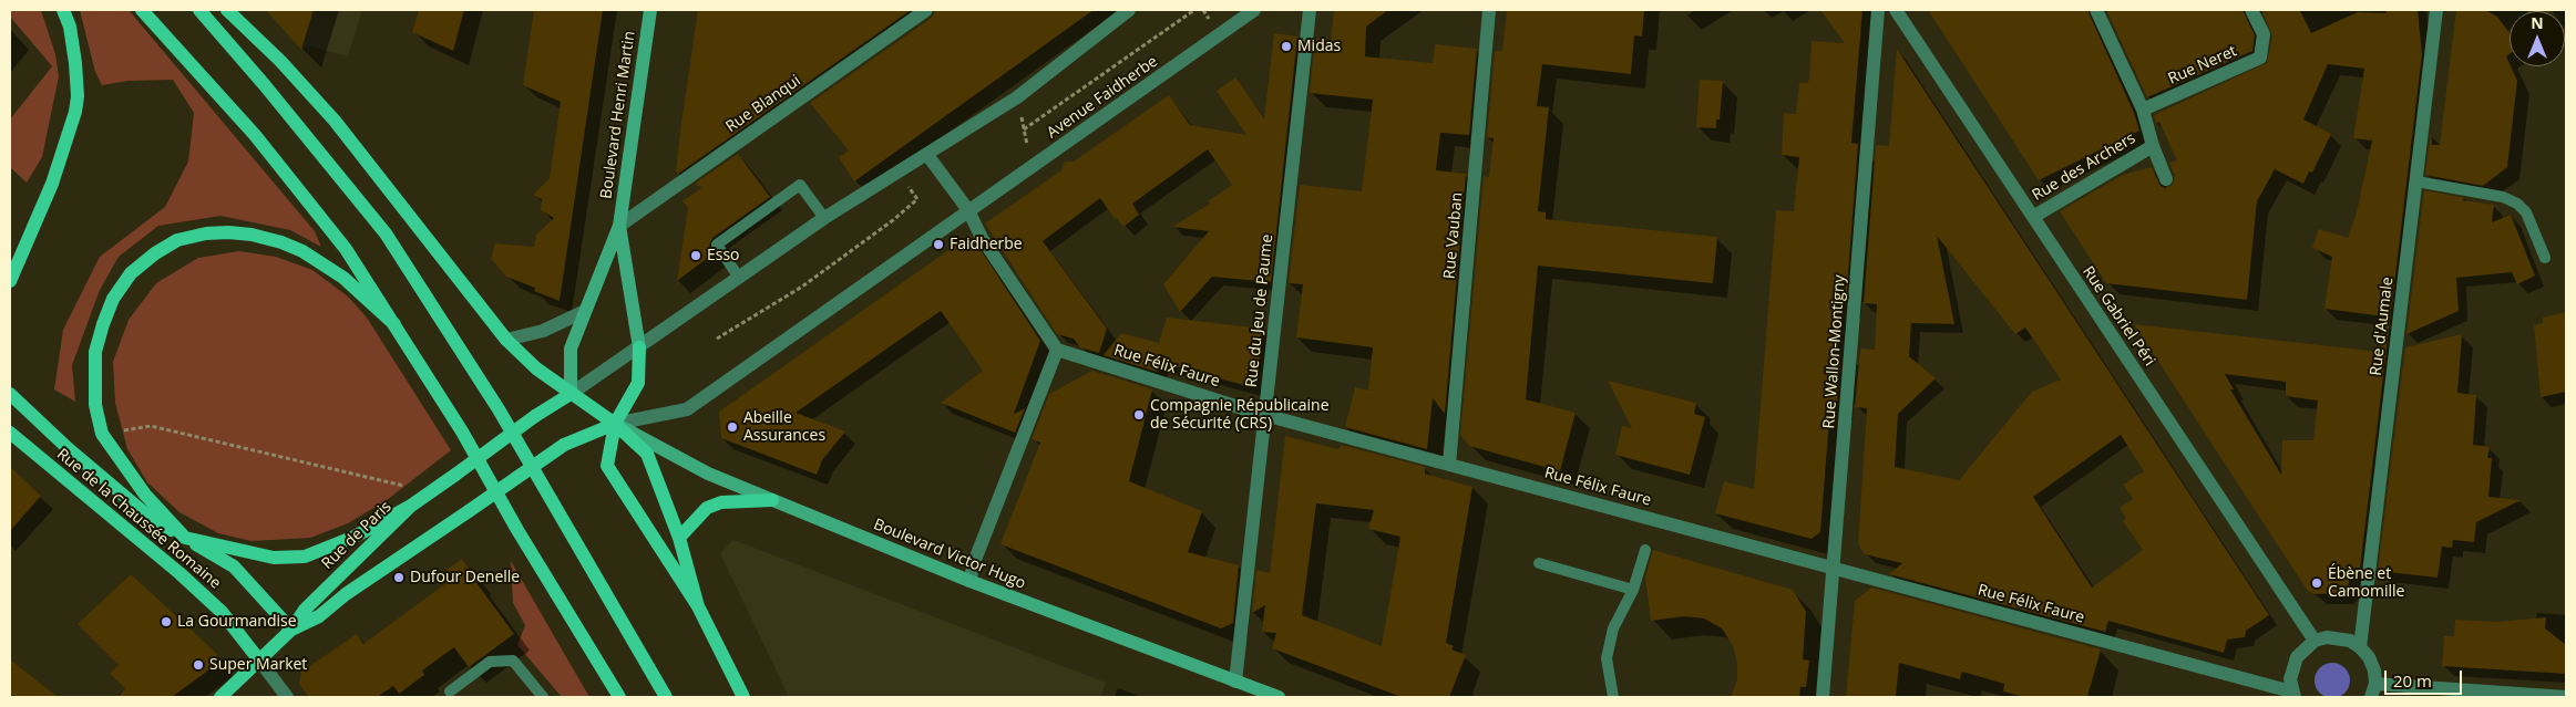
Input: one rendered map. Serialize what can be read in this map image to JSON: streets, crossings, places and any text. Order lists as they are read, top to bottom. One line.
{"streets":{"main road":["Boulevard Henri Martin","Rue de la Chaussée Romaine","Rue de Paris","Boulevard Victor Hugo"],"street":["Rue Neret","Avenue Faidherbe","Rue Blanqui","Rue des Archers","Rue Vauban","Rue du Jeu de Paume","Rue Gabriel Péri","Rue d'Aumale","Rue Wallon-Montigny","Rue Félix Faure"]},"crossings":[["Rue Neret","Rue des Archers"],["Avenue Faidherbe","Rue de Paris"],["Avenue Faidherbe","Boulevard Victor Hugo"],["Rue Blanqui","Boulevard Henri Martin"],["Boulevard Henri Martin","Rue de Paris"],["Rue des Archers","Rue Gabriel Péri"],["Rue Vauban","Rue Félix Faure"],["Rue du Jeu de Paume","Rue Félix Faure"],["Rue du Jeu de Paume","Boulevard Victor Hugo"],["Rue Wallon-Montigny","Rue Félix Faure"],["Rue de la Chaussée Romaine","Rue de Paris"],["Rue de Paris","Boulevard Victor Hugo"]],"places":["Midas","Faidherbe","Esso","Compagnie Républicaine de Sécurité (CRS)","Abeille Assurances","Dufour Denelle","Ébène et Camomille","La Gourmandise","Super Market"],"scale_bar":"20 m","north":"top"}
